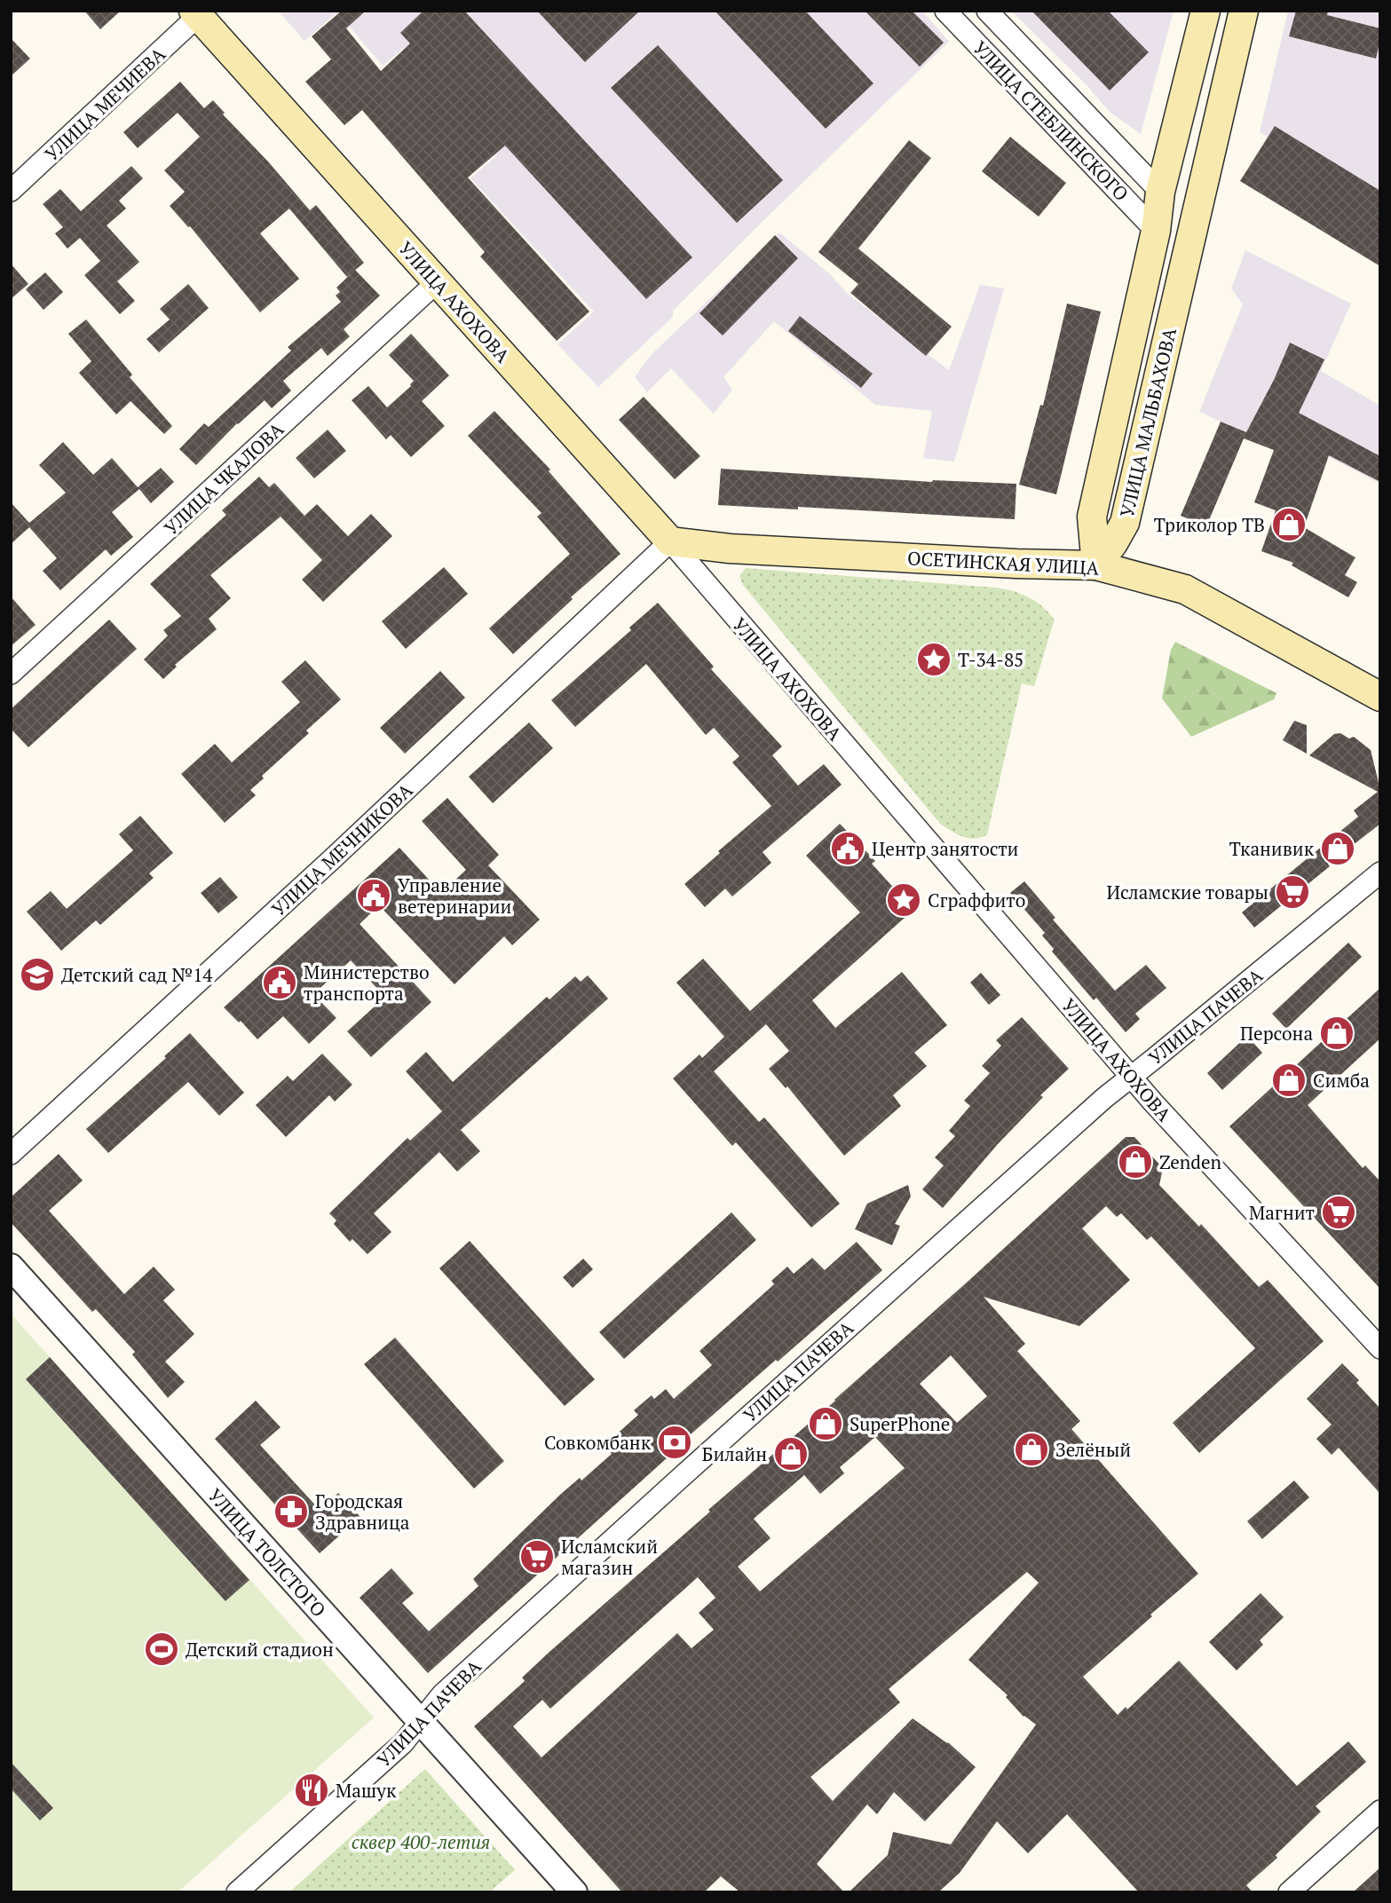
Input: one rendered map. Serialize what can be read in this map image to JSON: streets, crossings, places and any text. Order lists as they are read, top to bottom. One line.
{"streets":{"main road":["УЛИЦА АХОХОВА","УЛИЦА МАЛЬБАХОВА","ОСЕТИНСКАЯ УЛИЦА"],"street":["УЛИЦА МЕЧИЕВА","УЛИЦА СТЕБЛИНСКОГО","УЛИЦА ЧКАЛОВА","УЛИЦА МЕЧНИКОВА","УЛИЦА ПАЧЕВА","УЛИЦА ТОЛСТОГО"]},"crossings":[["УЛИЦА МЕЧИЕВА","УЛИЦА АХОХОВА"],["УЛИЦА СТЕБЛИНСКОГО","УЛИЦА МАЛЬБАХОВА"],["УЛИЦА АХОХОВА","УЛИЦА ЧКАЛОВА"],["УЛИЦА АХОХОВА","ОСЕТИНСКАЯ УЛИЦА"],["УЛИЦА АХОХОВА","УЛИЦА МЕЧНИКОВА"],["УЛИЦА АХОХОВА","УЛИЦА ПАЧЕВА"],["УЛИЦА МАЛЬБАХОВА","ОСЕТИНСКАЯ УЛИЦА"],["ОСЕТИНСКАЯ УЛИЦА","УЛИЦА МЕЧНИКОВА"],["УЛИЦА ПАЧЕВА","УЛИЦА ТОЛСТОГО"]],"parks":["сквер 400-летия"],"places":{"shop":["Триколор ТВ","Тканивик","Персона","Симба","Zenden","SuperPhone","Зелёный","Билайн"],"place":["Т-34-85","Сграффито"],"public building":["Центр занятости","Управление ветеринарии","Министерство транспорта"],"supermarket":["Исламские товары","Магнит","Исламский магазин"],"school or university":["Детский сад №14"],"bank":["Совкомбанк"],"pharmacy":["Городская Здравница"],"sports":["Детский стадион"],"restaurant":["Машук"]}}
